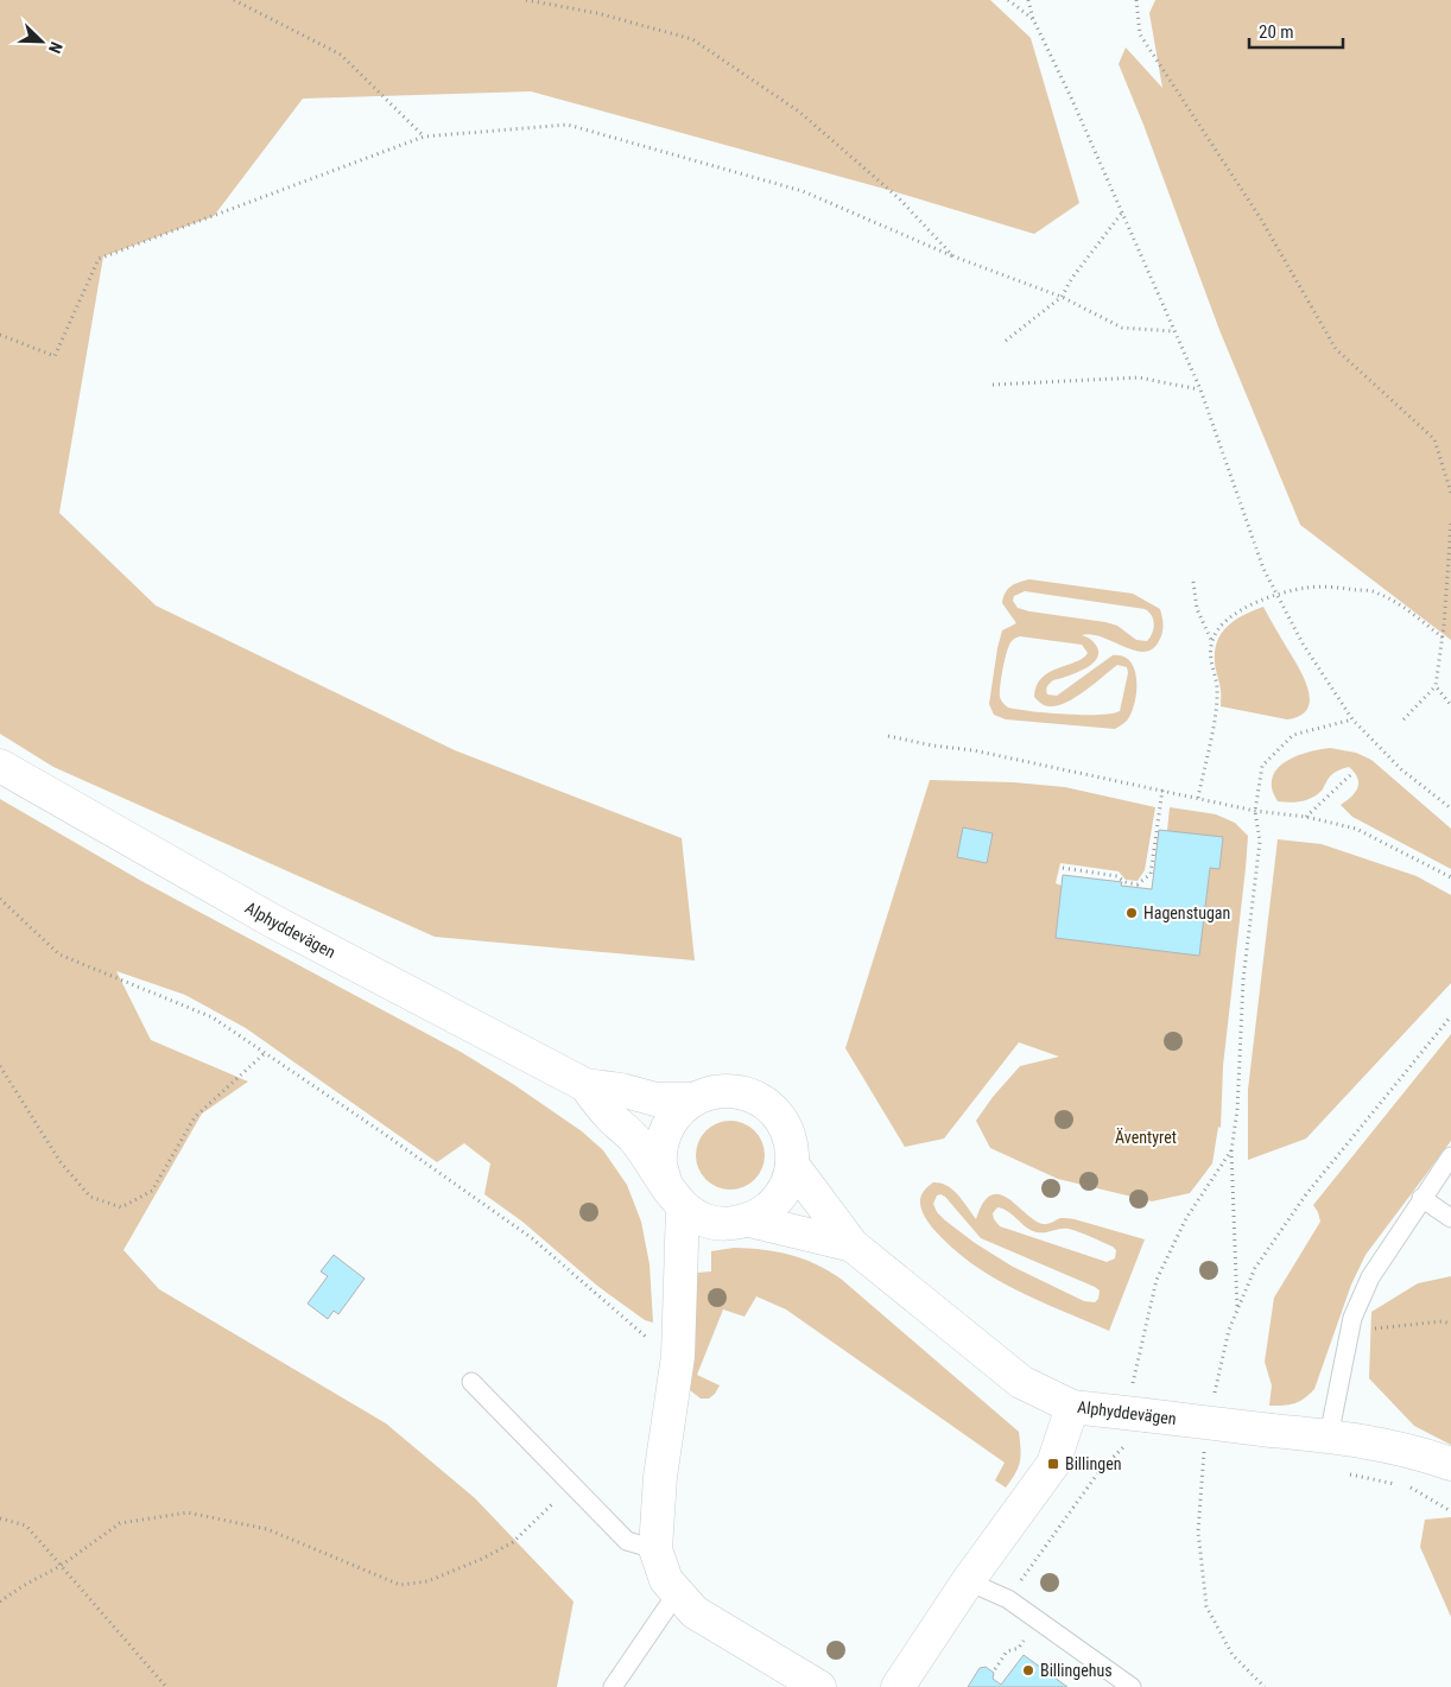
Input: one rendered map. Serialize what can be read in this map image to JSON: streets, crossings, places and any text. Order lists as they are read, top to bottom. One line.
{"streets":{"street":["Alphyddevägen"]},"parks":["Äventyret"],"places":{"other":["Hagenstugan","Billingehus"],"transit":["Billingen"]},"scale_bar":"20 m","north":"bottom right"}
